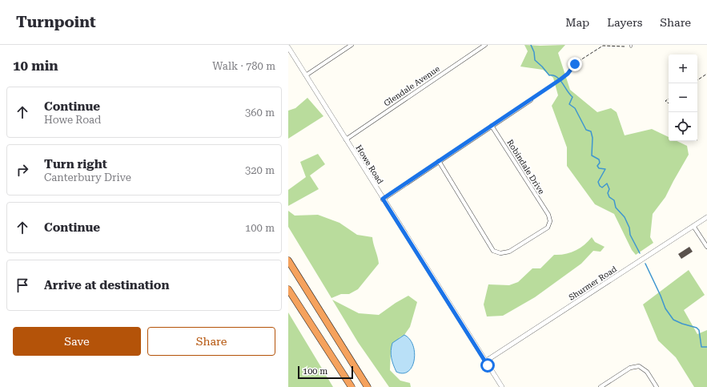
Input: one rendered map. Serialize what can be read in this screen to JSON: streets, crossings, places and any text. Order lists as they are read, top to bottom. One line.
{"streets":{"street":["Glendale Avenue","Howe Road","Robindale Drive","Shurmer Road"]},"crossings":[["Glendale Avenue","Howe Road"],["Howe Road","Shurmer Road"]],"scale_bar":"100 m","page":{"header":"Turnpoint","nav":["Map","Layers","Share"],"heading":["10 min","Walk · 780 m"],"map_buttons":["+","−"],"list":[["Continue","Howe Road","360 m"],["Turn right","Canterbury Drive","320 m"],["Continue","100 m"],"Arrive at destination"],"buttons":["Save","Share"],"scale":"100 m"}}
